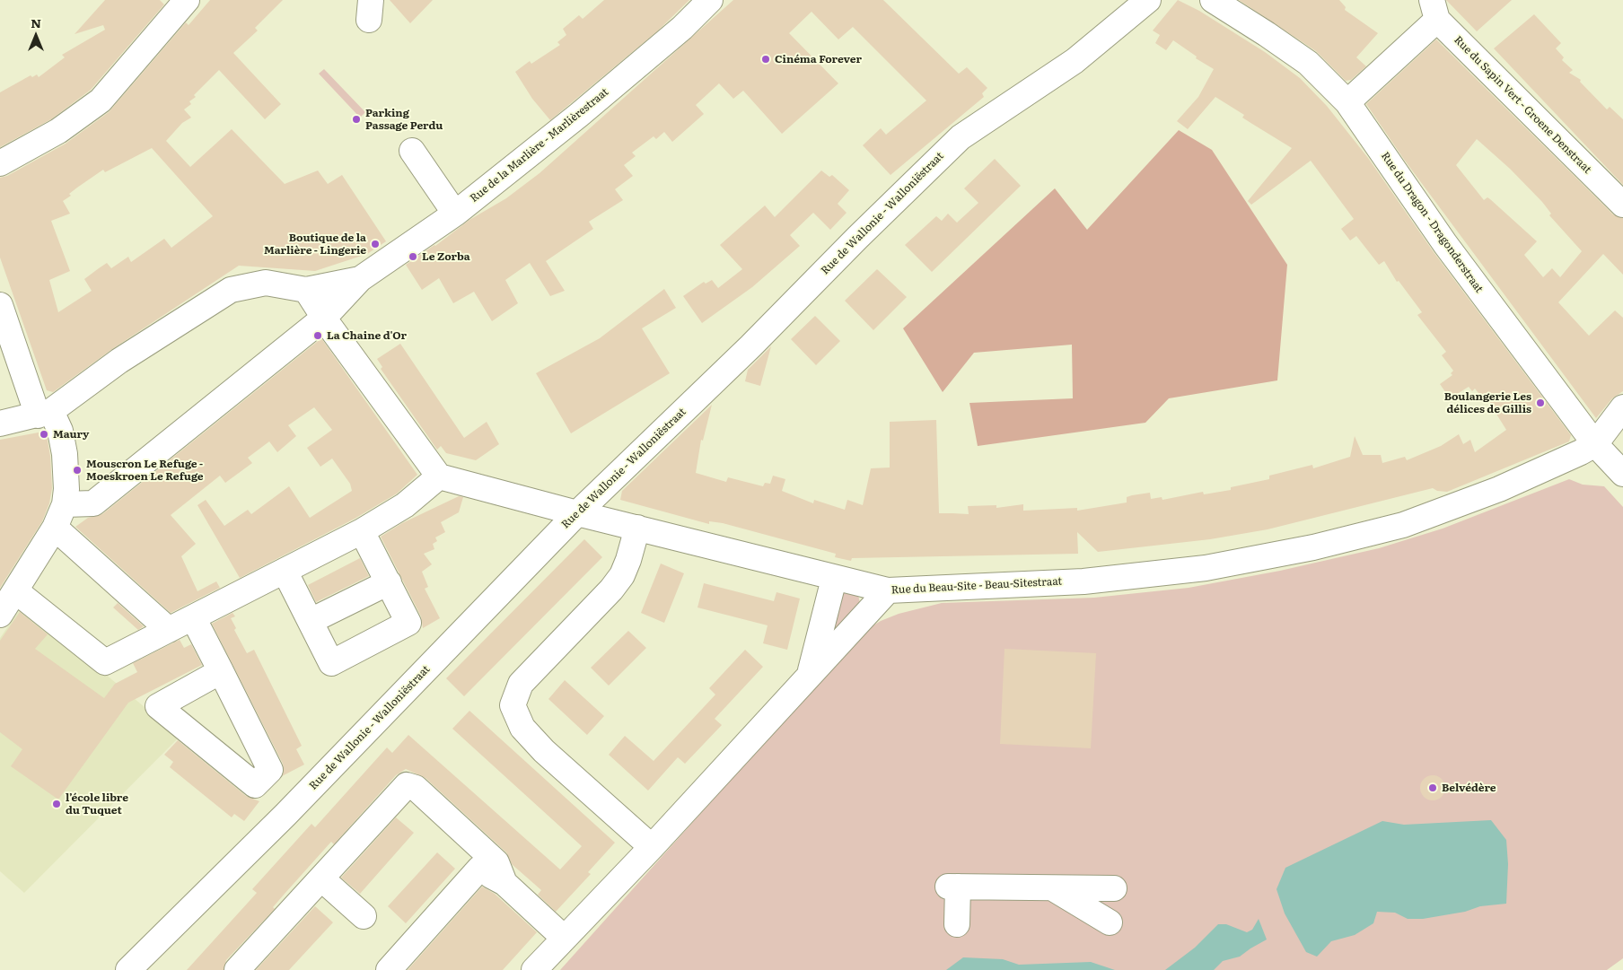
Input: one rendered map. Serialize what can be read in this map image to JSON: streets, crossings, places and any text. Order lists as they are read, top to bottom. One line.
{"streets":{"street":["Rue du Sapin Vert - Groene Denstraat","Rue de la Marlière - Marlièrestraat","Rue de Wallonie - Walloniëstraat","Rue du Dragon - Dragonderstraat","Rue du Beau-Site - Beau-Sitestraat"]},"crossings":[["Rue de Wallonie - Walloniëstraat","Rue du Beau-Site - Beau-Sitestraat"],["Rue du Dragon - Dragonderstraat","Rue du Beau-Site - Beau-Sitestraat"]],"places":["Cinéma Forever","Parking Passage Perdu","Boutique de la Marlière - Lingerie","Le Zorba","La Chaine d'Or","Boulangerie Les délices de Gillis","Maury","Mouscron Le Refuge - Moeskroen Le Refuge","Belvédère","l’école libre du Tuquet"],"north":"top"}
